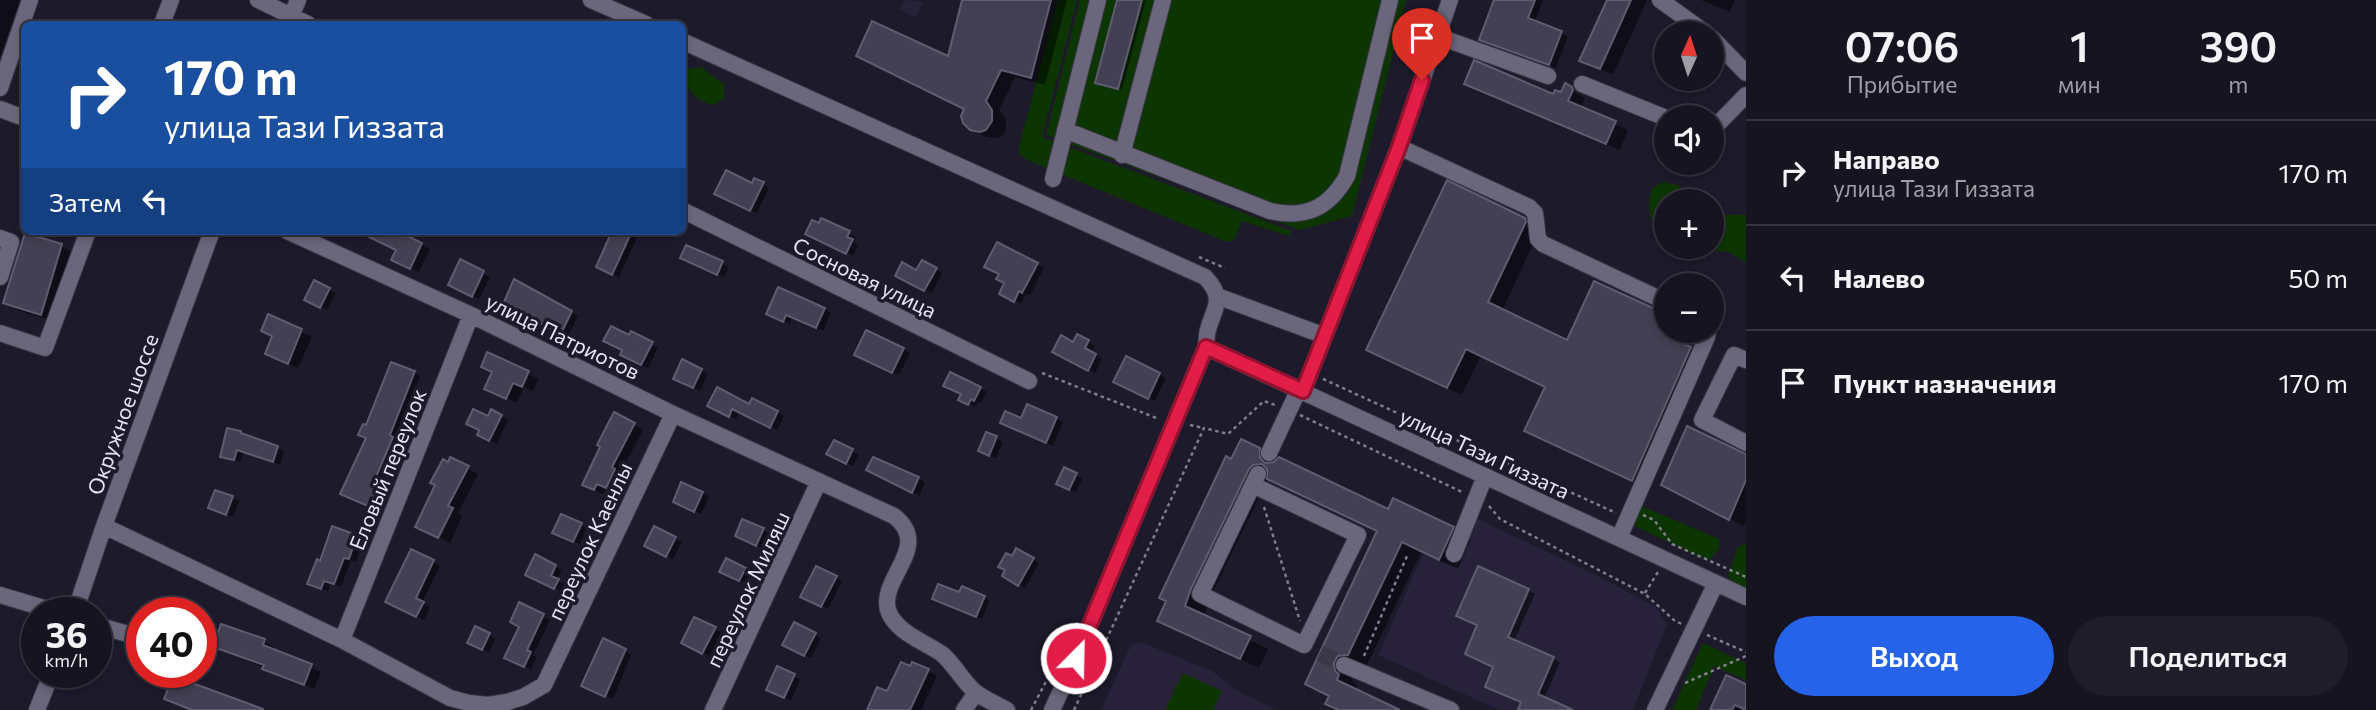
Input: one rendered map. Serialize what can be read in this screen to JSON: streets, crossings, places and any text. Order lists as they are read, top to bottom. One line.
{"streets":{"street":["Сосновая улица","улица Патриотов","Окружное шоссе","улица Тази Гиззата","Еловый переулок","переулок Каенлы","переулок Миляш"]},"crossings":[["улица Патриотов","Еловый переулок"],["улица Патриотов","переулок Каенлы"],["улица Патриотов","переулок Миляш"],["Еловый переулок","переулок Каенлы"]],"north":"top","page":{"eta":["07:06","Прибытие","1","мин","390","m"],"map_buttons":["+","−"],"turn":["170 m","улица Тази Гиззата"],"list":[{"name":"Направо","note":"улица Тази Гиззата","value":"170 m"},{"name":"Налево","value":"50 m"},{"name":"Пункт назначения","value":"170 m"}],"then":"Затем","speed":"36 km/h","limit":"40","buttons":["Выход","Поделиться"]}}
